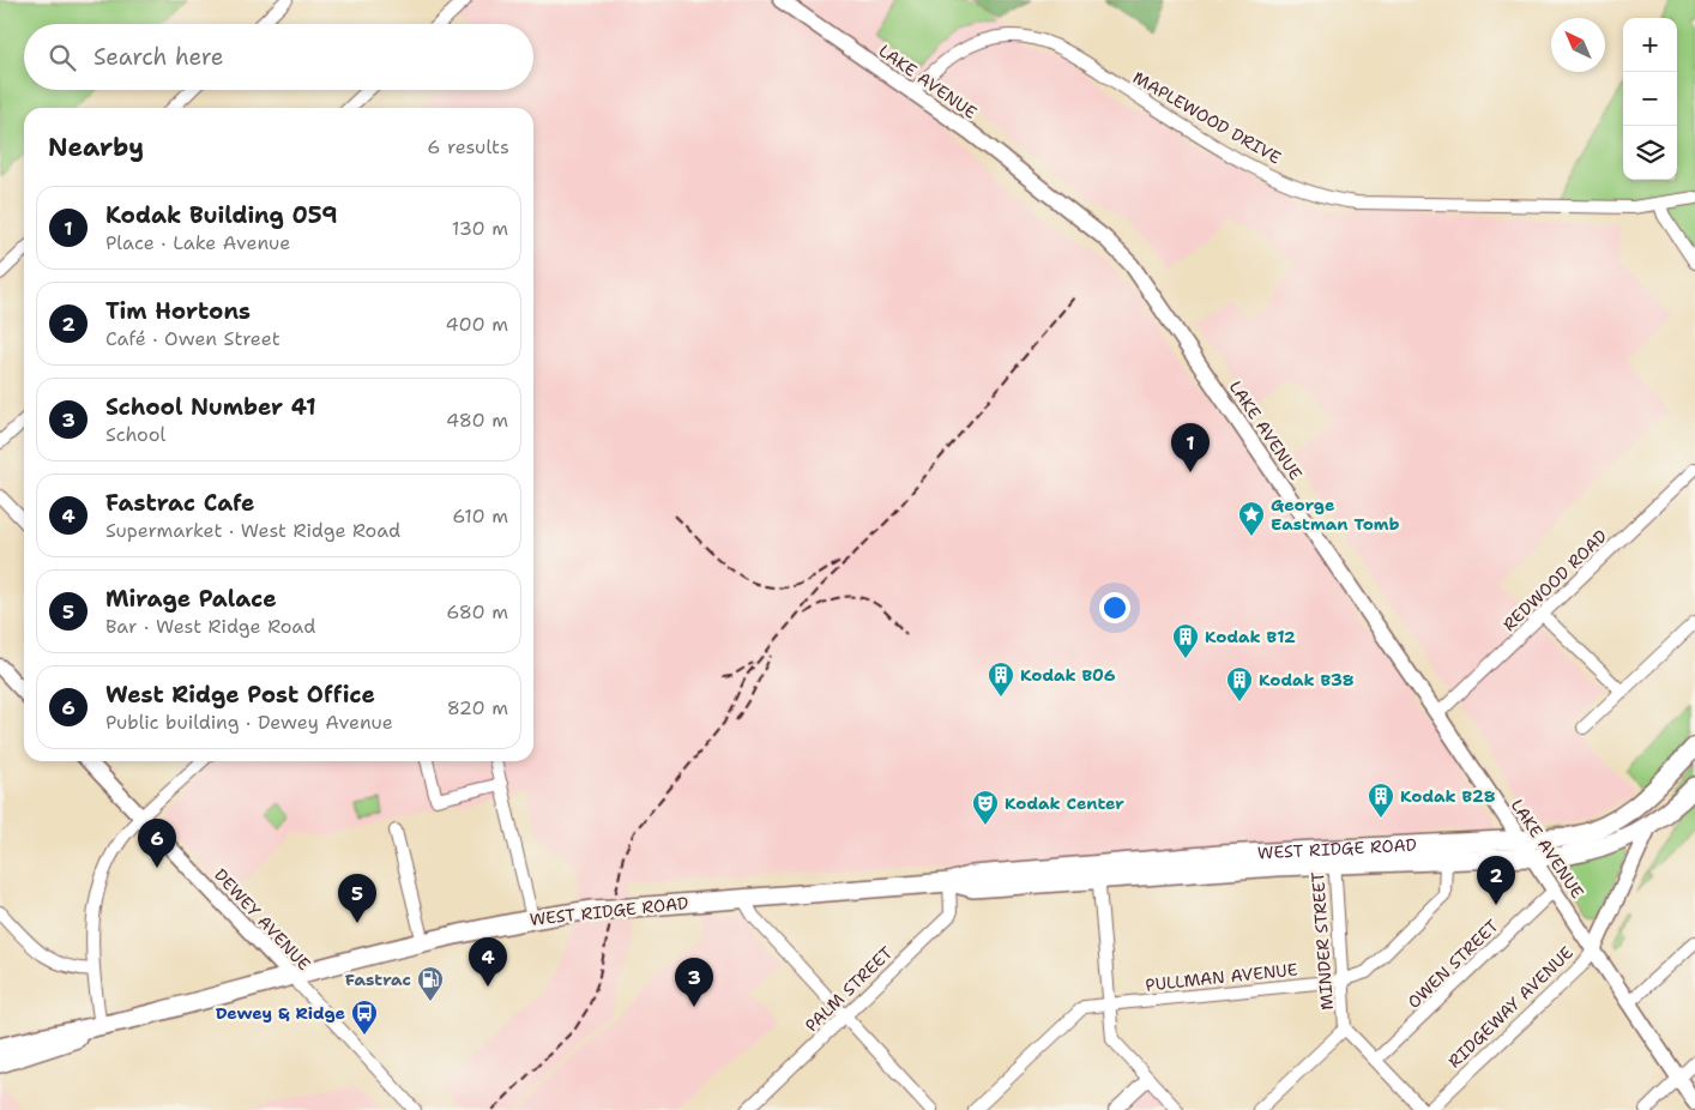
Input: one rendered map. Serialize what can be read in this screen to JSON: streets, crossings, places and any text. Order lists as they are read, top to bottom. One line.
{"streets":{"highway":["WEST RIDGE ROAD"],"main road":["LAKE AVENUE","DEWEY AVENUE","RIDGEWAY AVENUE"],"street":["MAPLEWOOD DRIVE","REDWOOD ROAD","MINDER STREET","OWEN STREET","PULLMAN AVENUE","PALM STREET"]},"crossings":[["LAKE AVENUE","MAPLEWOOD DRIVE"],["LAKE AVENUE","REDWOOD ROAD"],["LAKE AVENUE","WEST RIDGE ROAD"],["LAKE AVENUE","OWEN STREET"],["LAKE AVENUE","RIDGEWAY AVENUE"],["WEST RIDGE ROAD","DEWEY AVENUE"],["WEST RIDGE ROAD","MINDER STREET"],["WEST RIDGE ROAD","PULLMAN AVENUE"],["WEST RIDGE ROAD","PALM STREET"],["WEST RIDGE ROAD","RIDGEWAY AVENUE"],["MINDER STREET","OWEN STREET"],["MINDER STREET","PULLMAN AVENUE"]],"places":{"place":["George Eastman Tomb"],"building":["Kodak B12","Kodak B06","Kodak B38","Kodak B28"],"theatre":["Kodak Center"],"fuel station":["Fastrac"],"bus stop":["Dewey & Ridge"]},"north":"top left","page":{"map_buttons":["+","−"],"search":"Search here","heading":["Nearby","6 results"],"list":[{"mark":"1","name":"Kodak Building 059","note":"Place · Lake Avenue","value":"130 m"},{"mark":"2","name":"Tim Hortons","note":"Café · Owen Street","value":"400 m"},{"mark":"3","name":"School Number 41","note":"School","value":"480 m"},{"mark":"4","name":"Fastrac Cafe","note":"Supermarket · West Ridge Road","value":"610 m"},{"mark":"5","name":"Mirage Palace","note":"Bar · West Ridge Road","value":"680 m"},{"mark":"6","name":"West Ridge Post Office","note":"Public building · Dewey Avenue","value":"820 m"}],"pins":["1","6","2","5","4","3"]}}
